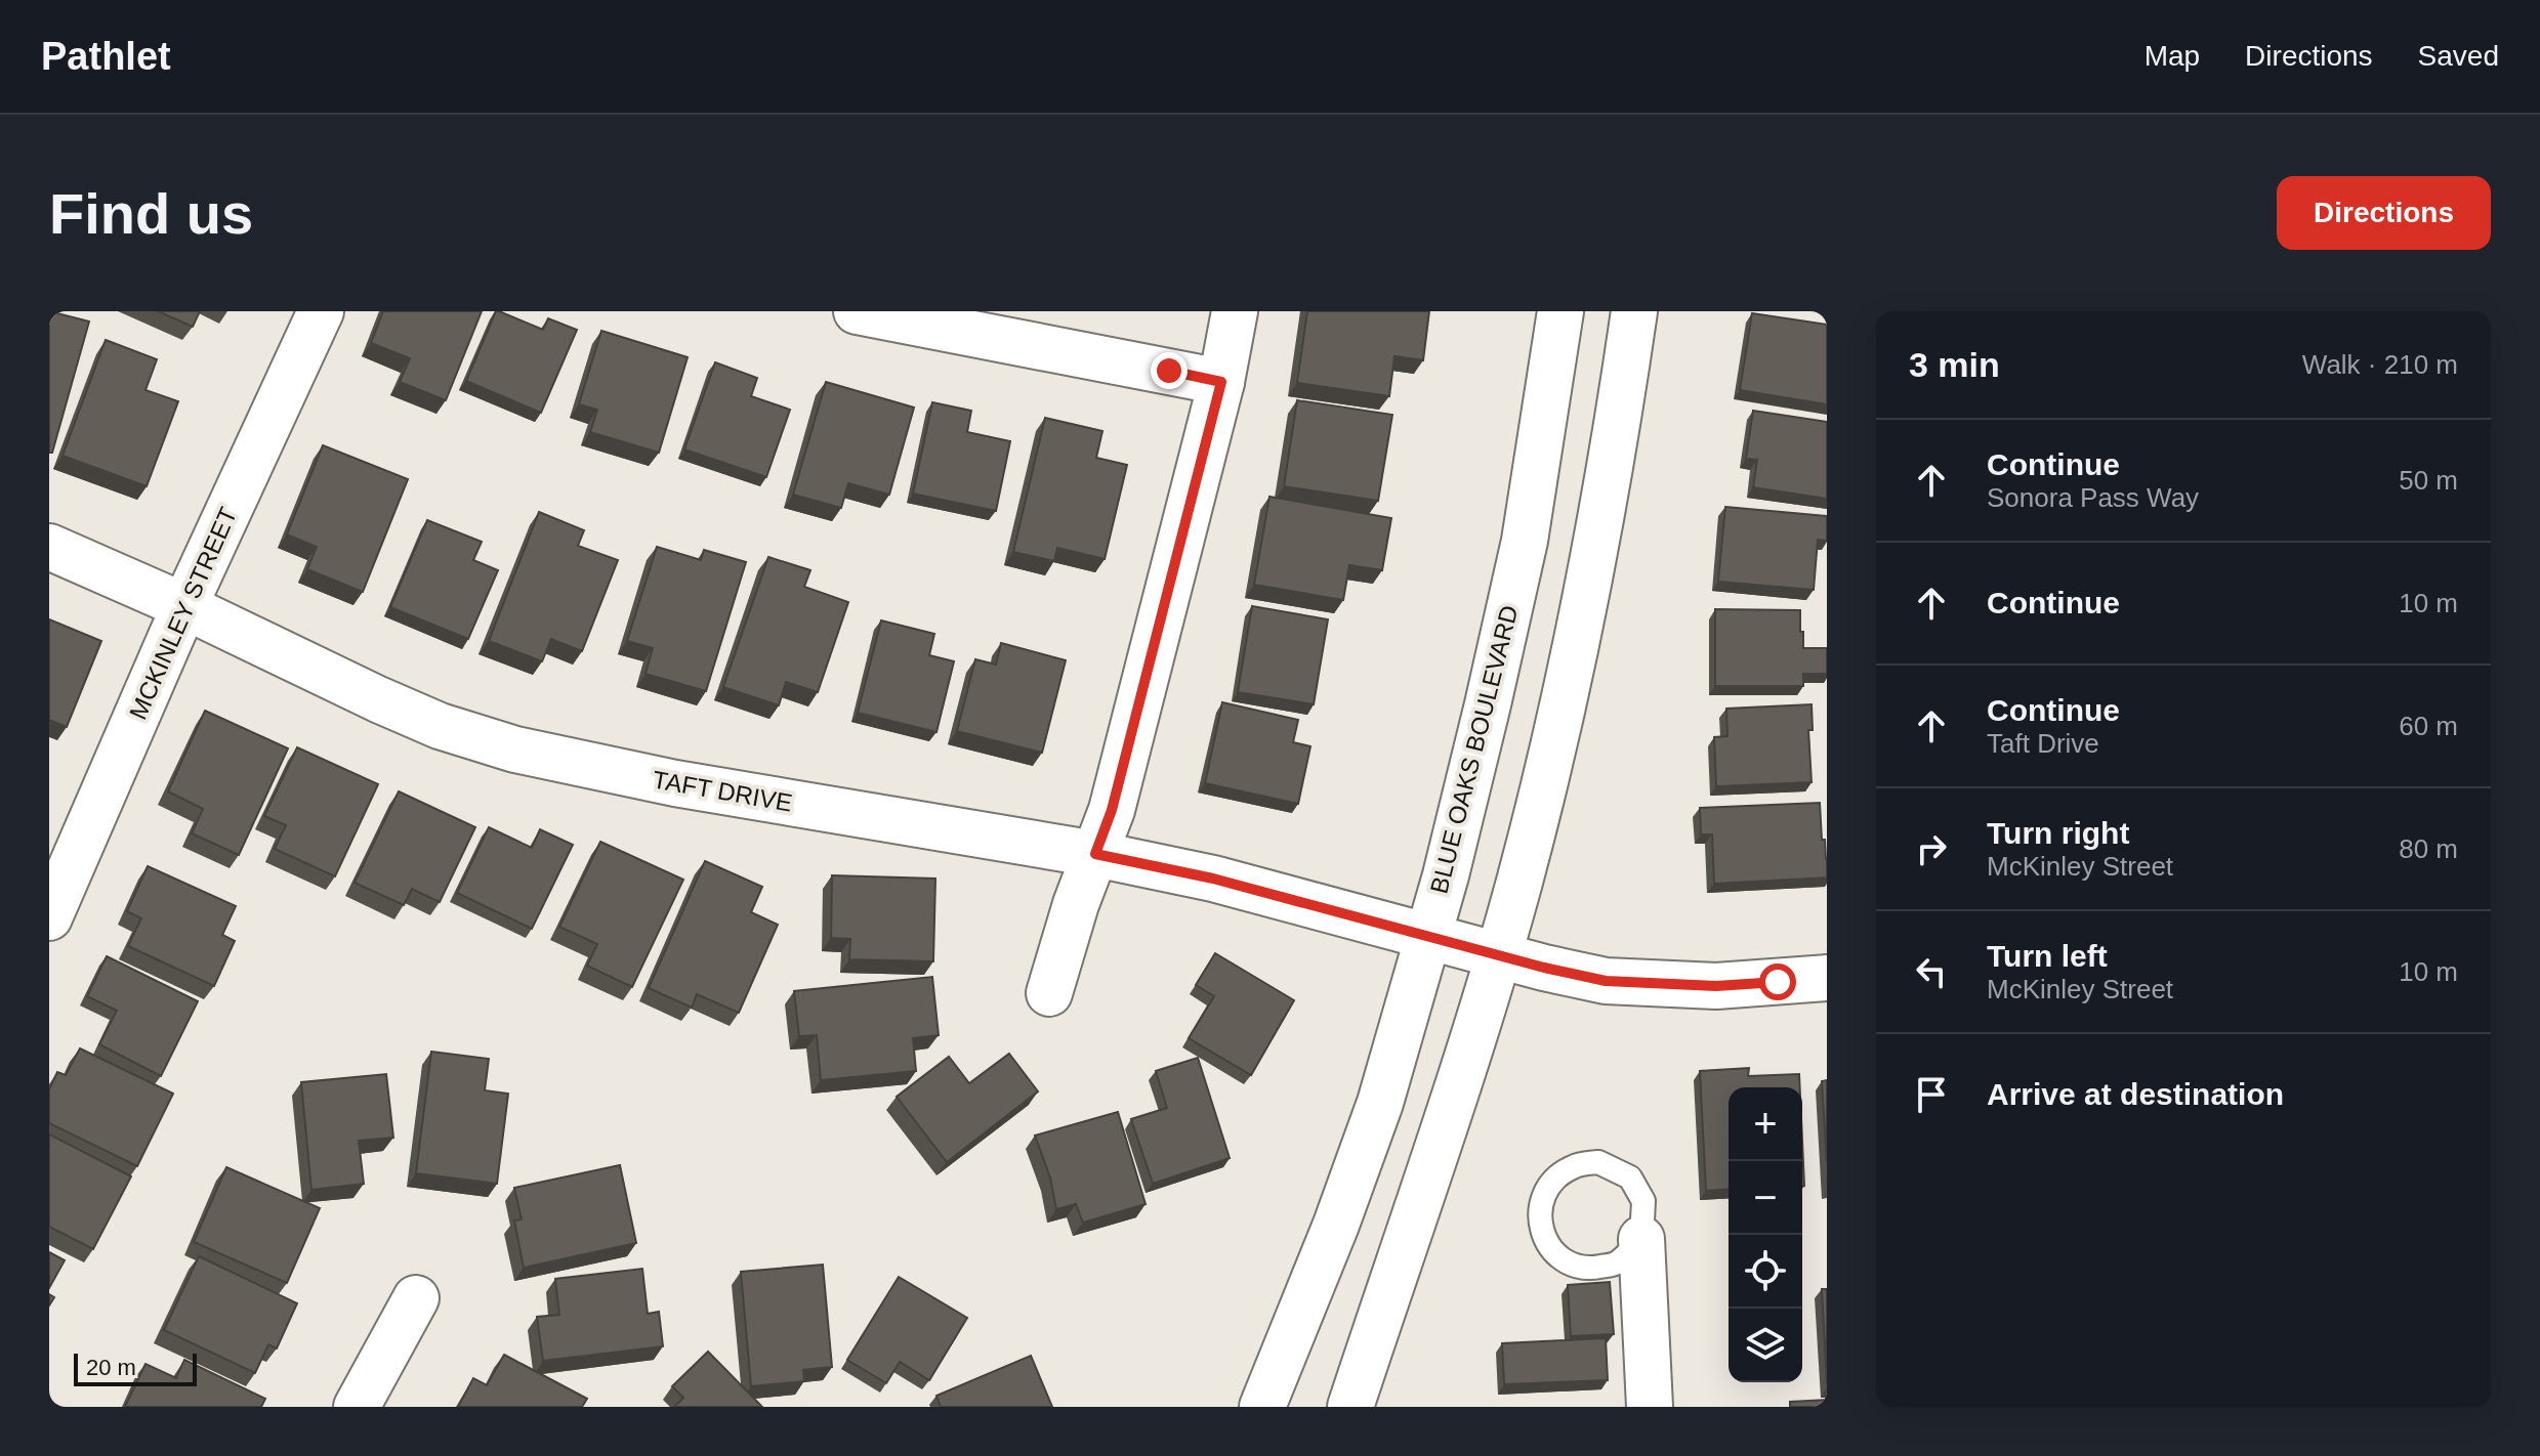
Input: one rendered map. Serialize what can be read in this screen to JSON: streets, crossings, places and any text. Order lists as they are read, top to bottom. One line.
{"streets":{"street":["MCKINLEY STREET","BLUE OAKS BOULEVARD","TAFT DRIVE"]},"crossings":[["MCKINLEY STREET","TAFT DRIVE"],["BLUE OAKS BOULEVARD","TAFT DRIVE"]],"scale_bar":"20 m","page":{"header":"Pathlet","nav":["Map","Directions","Saved"],"buttons":"Directions","title":"Find us","heading":["3 min","Walk · 210 m"],"list":[["Continue","Sonora Pass Way","50 m"],["Continue","10 m"],["Continue","Taft Drive","60 m"],["Turn right","McKinley Street","80 m"],["Turn left","McKinley Street","10 m"],"Arrive at destination"],"map_buttons":["+","−"],"scale":"20 m"}}
